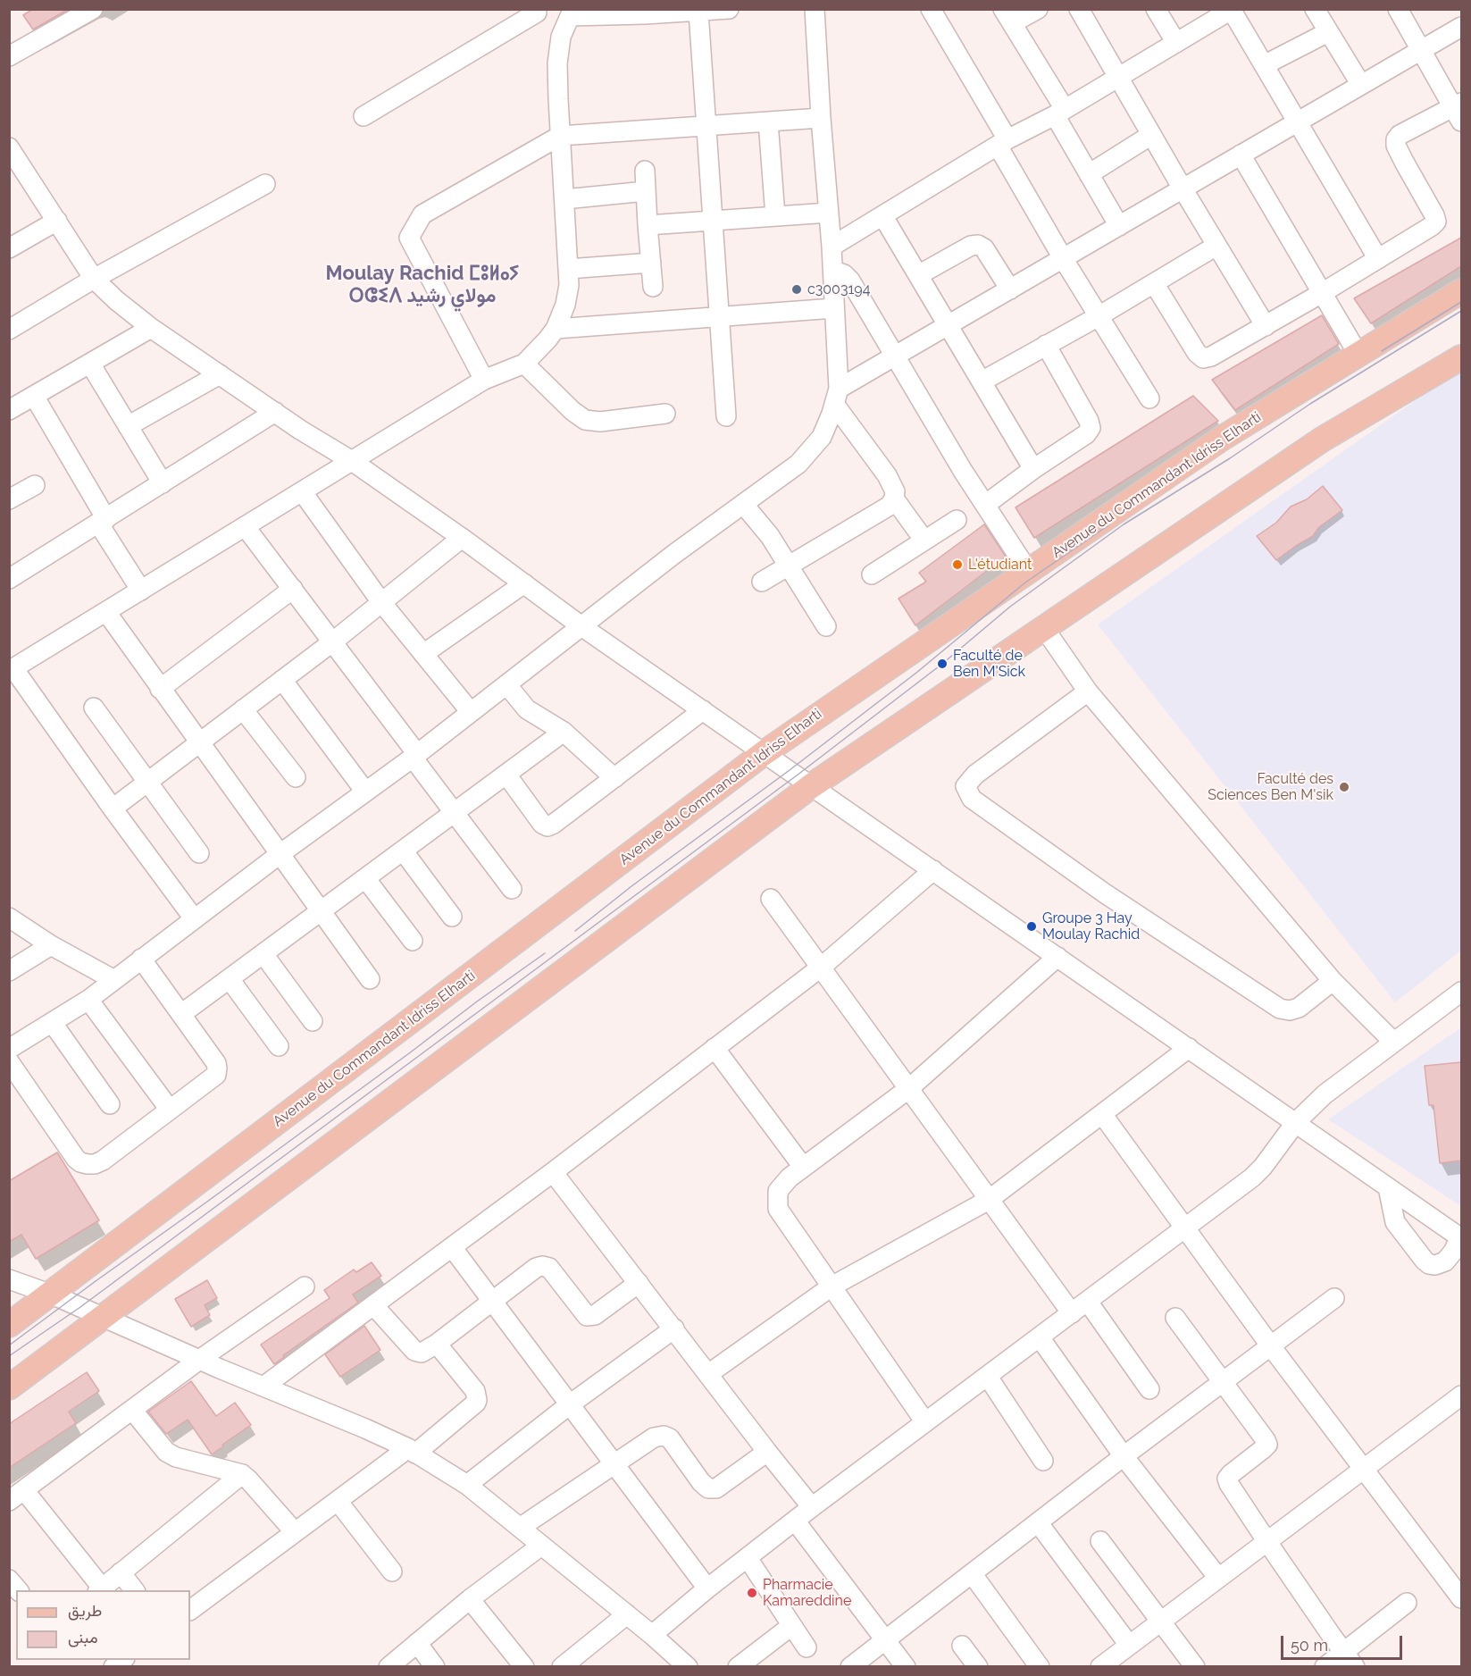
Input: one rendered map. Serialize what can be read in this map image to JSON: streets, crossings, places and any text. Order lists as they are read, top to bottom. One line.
{"streets":{"main road":["Avenue du Commandant Idriss Elharti"]},"districts":["Moulay Rachid ⵎⵓⵍⴰⵢ ⵔⵛⵉⴷ مولاي رشيد"],"places":["c3003194","L'étudiant","Faculté de Ben M'Sick","Faculté des Sciences Ben M'sik","Groupe 3 Hay Moulay Rachid","Pharmacie Kamareddine"],"legend":["طريق","مبنى"],"scale_bar":"50 m"}
